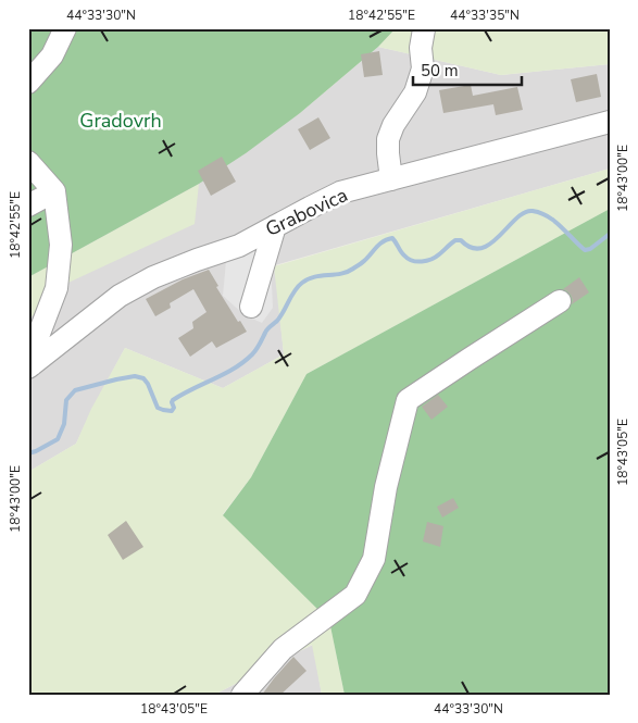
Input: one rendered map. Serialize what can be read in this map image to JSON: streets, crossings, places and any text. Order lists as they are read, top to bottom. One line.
{"streets":{"street":["Grabovica"]},"parks":["Gradovrh"],"scale_bar":"50 m","coordinates":["44°33'30\"N","18°42'55\"E","44°33'35\"N","18°43'00\"E","18°43'05\"E"]}
